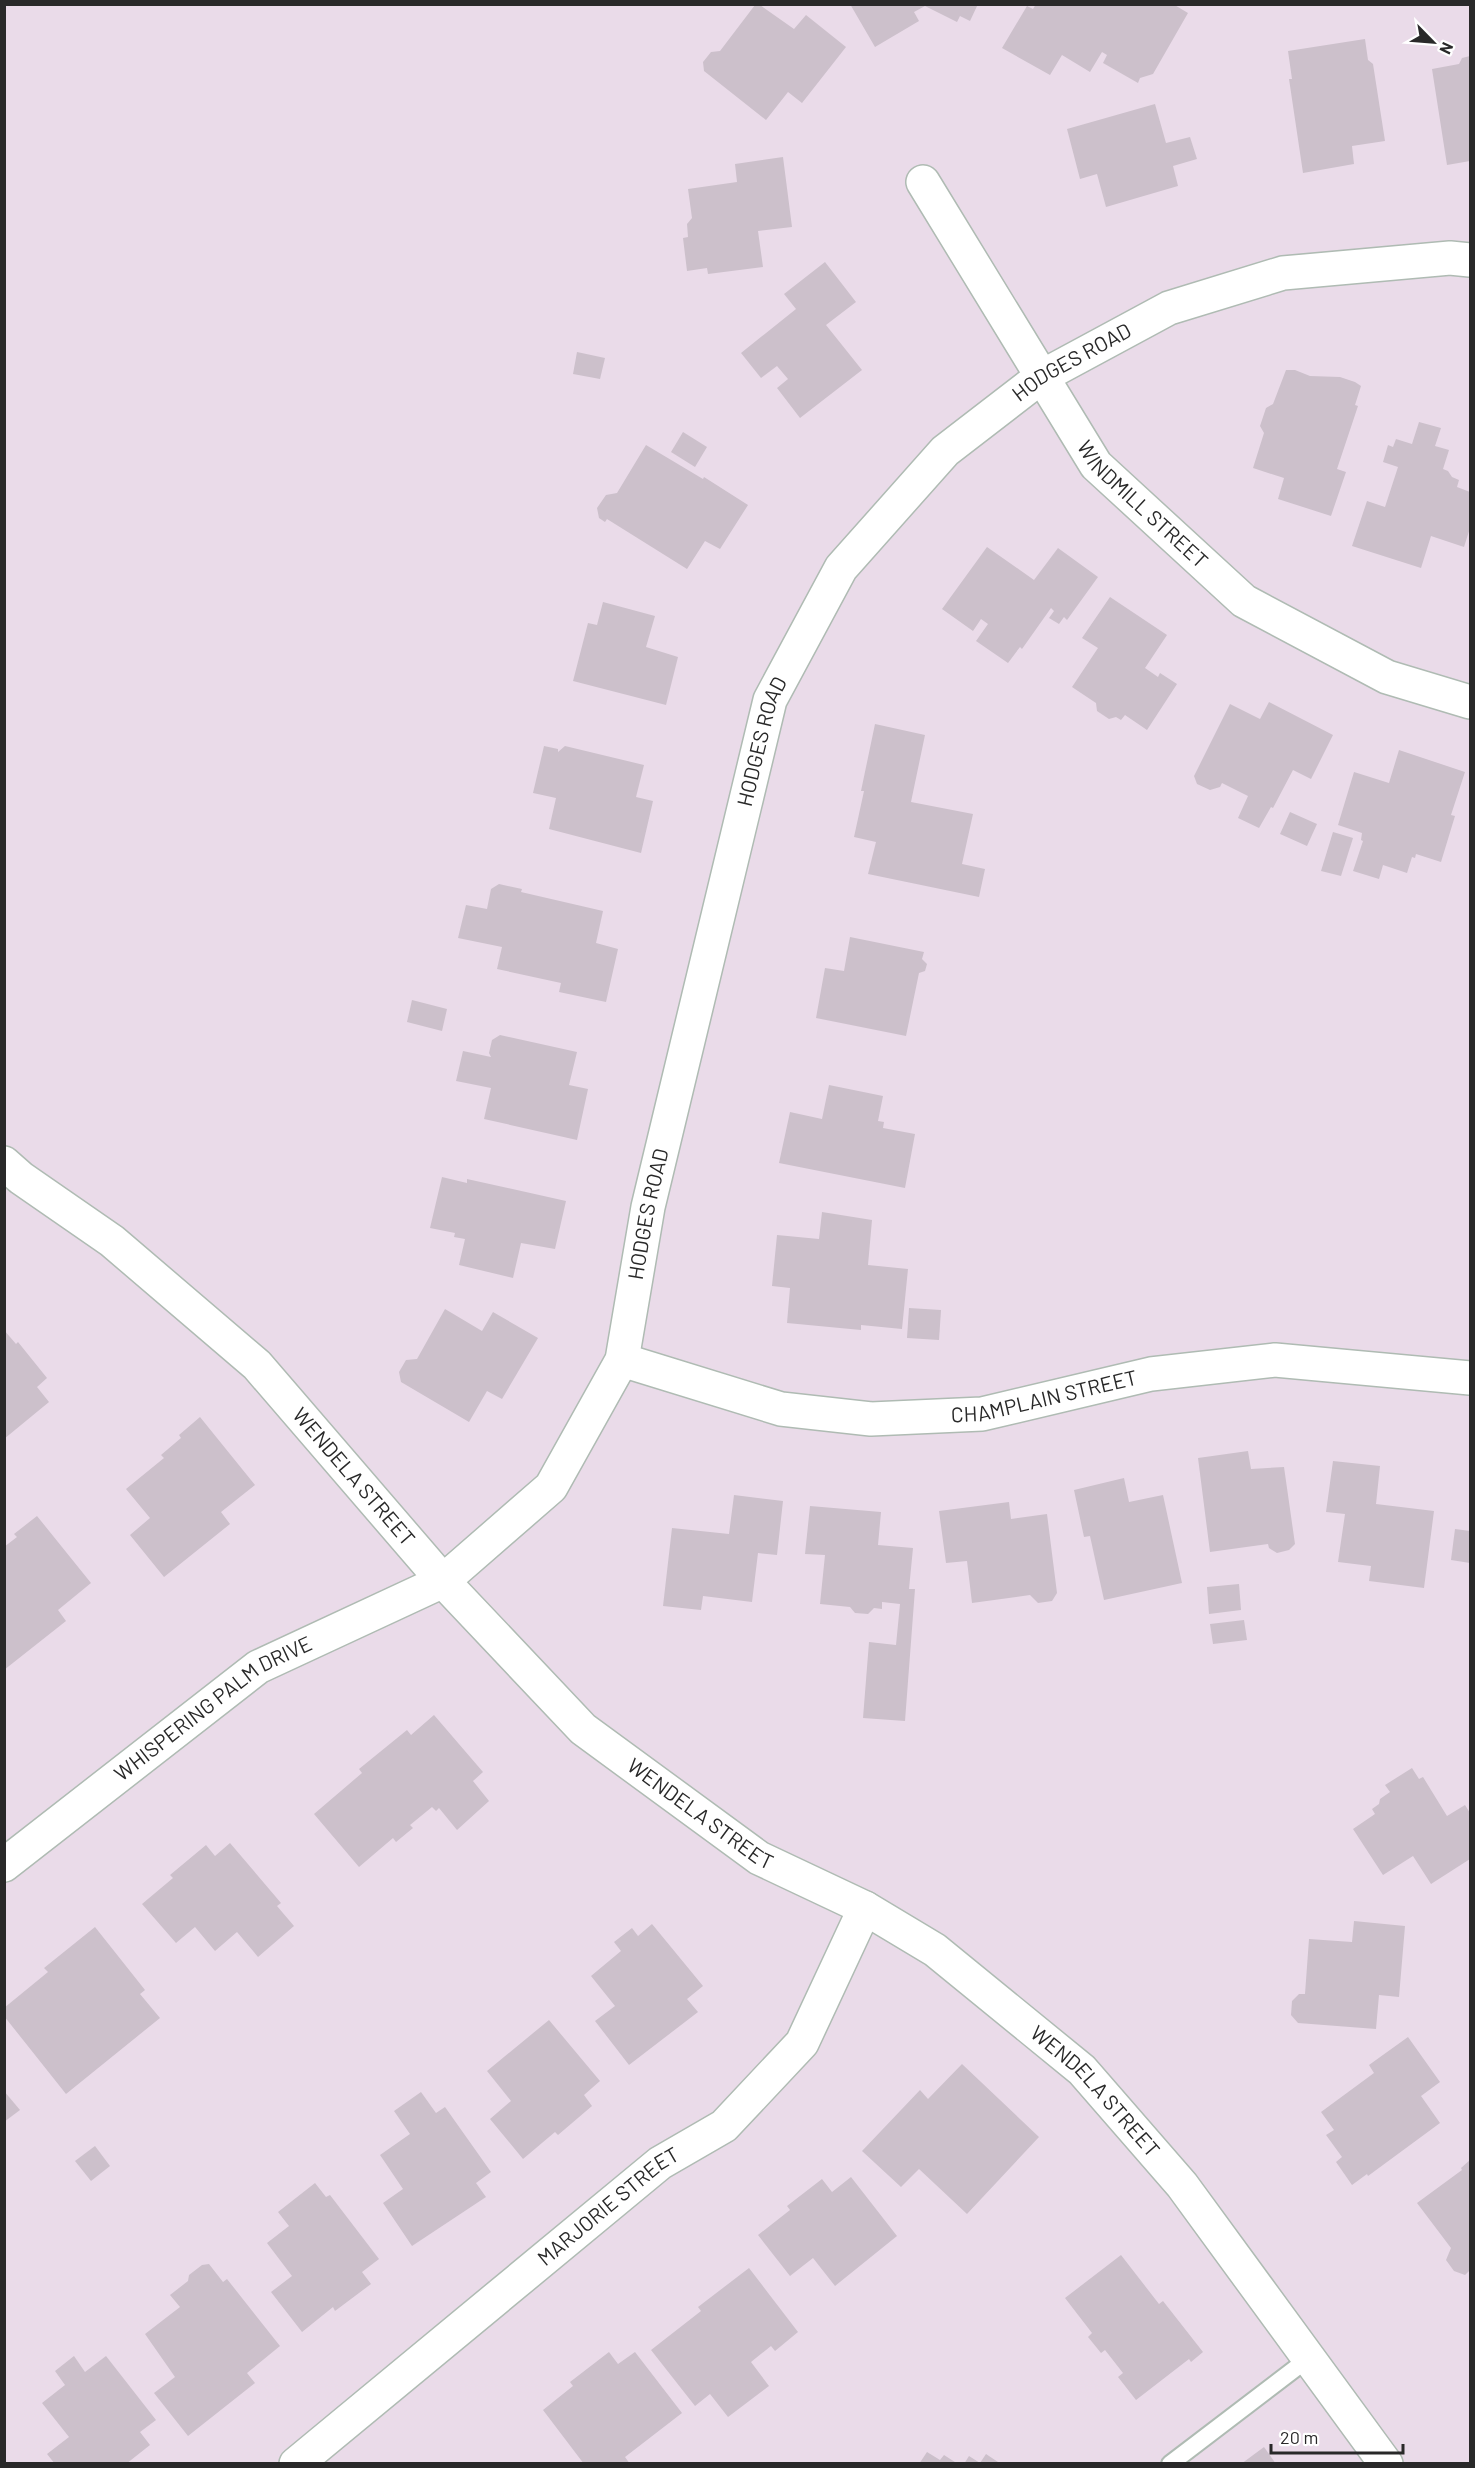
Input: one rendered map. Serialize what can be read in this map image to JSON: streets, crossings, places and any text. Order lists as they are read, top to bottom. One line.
{"streets":{"street":["HODGES ROAD","WINDMILL STREET","CHAMPLAIN STREET","WENDELA STREET","WHISPERING PALM DRIVE","MARJORIE STREET"]},"crossings":[["HODGES ROAD","WINDMILL STREET"],["HODGES ROAD","CHAMPLAIN STREET"],["HODGES ROAD","WENDELA STREET"],["HODGES ROAD","WHISPERING PALM DRIVE"],["WENDELA STREET","WHISPERING PALM DRIVE"],["WENDELA STREET","MARJORIE STREET"]],"scale_bar":"20 m","north":"bottom right"}
